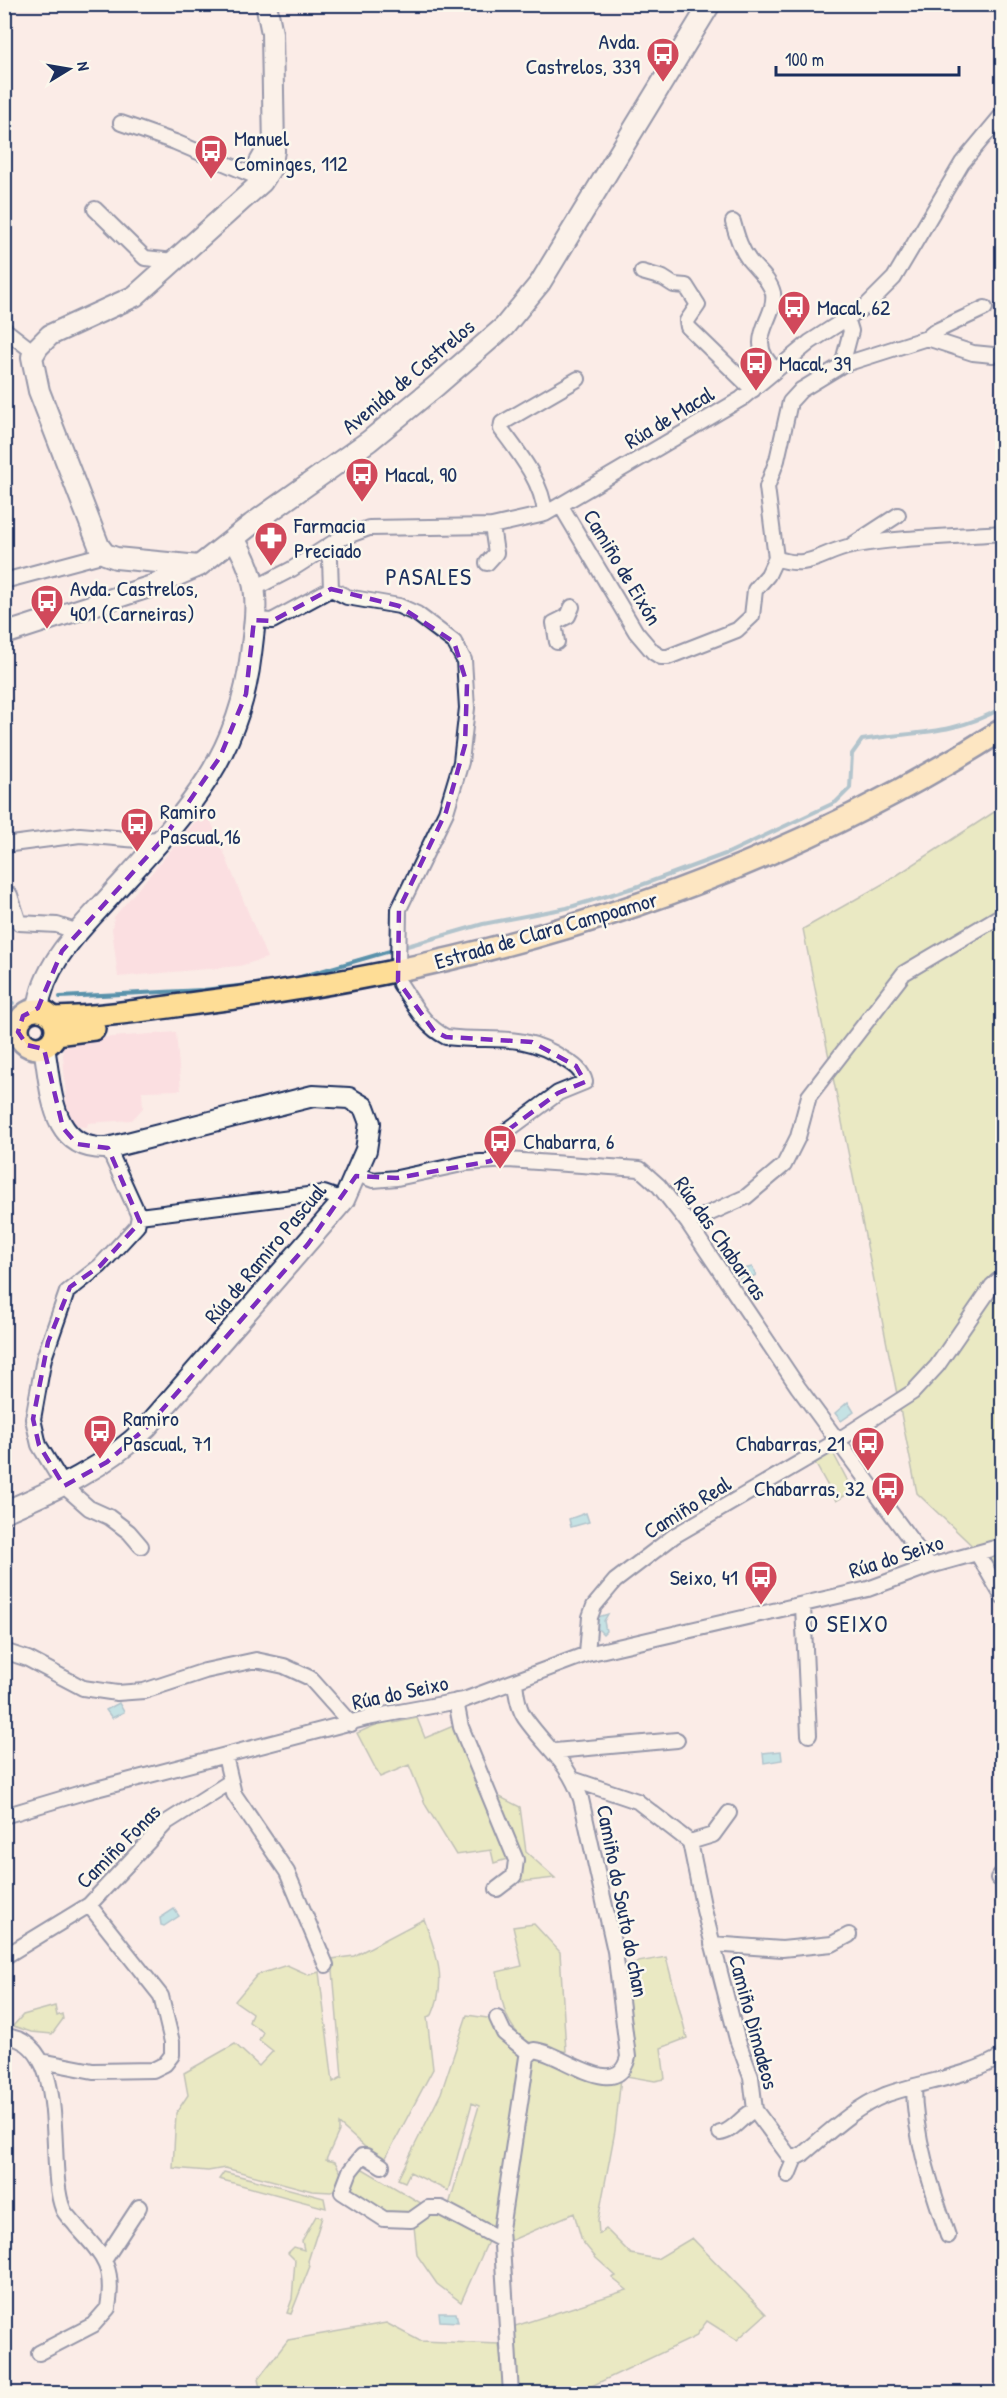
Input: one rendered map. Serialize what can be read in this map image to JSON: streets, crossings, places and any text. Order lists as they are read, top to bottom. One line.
{"streets":{"main road":["Estrada de Clara Campoamor"],"street":["Avenida de Castrelos","Rúa de Macal","Camiño de Eixón","Rúa das Chabarras","Rúa de Ramiro Pascual","Camiño Real","Rúa do Seixo","Camiño Fonas","Camiño do Souto do chan","Camiño Dimadeos"]},"crossings":[["Avenida de Castrelos","Rúa de Ramiro Pascual"],["Rúa de Macal","Camiño de Eixón"],["Rúa de Macal","Rúa de Ramiro Pascual"],["Estrada de Clara Campoamor","Rúa de Ramiro Pascual"],["Rúa das Chabarras","Rúa de Ramiro Pascual"],["Rúa das Chabarras","Camiño Real"],["Rúa das Chabarras","Rúa do Seixo"],["Camiño Real","Rúa do Seixo"],["Rúa do Seixo","Camiño do Souto do chan"]],"districts":["PASALES","O SEIXO"],"places":{"bus stop":["Avda. Castrelos, 339","Manuel Cominges, 112","Macal, 62","Macal, 39","Macal, 90","Avda. Castrelos, 401 (Carneiras)","Ramiro Pascual,16","Chabarra, 6","Ramiro Pascual, 71","Chabarras, 21","Chabarras, 32","Seixo, 41"],"pharmacy":["Farmacia Preciado"]},"scale_bar":"100 m","north":"right"}
